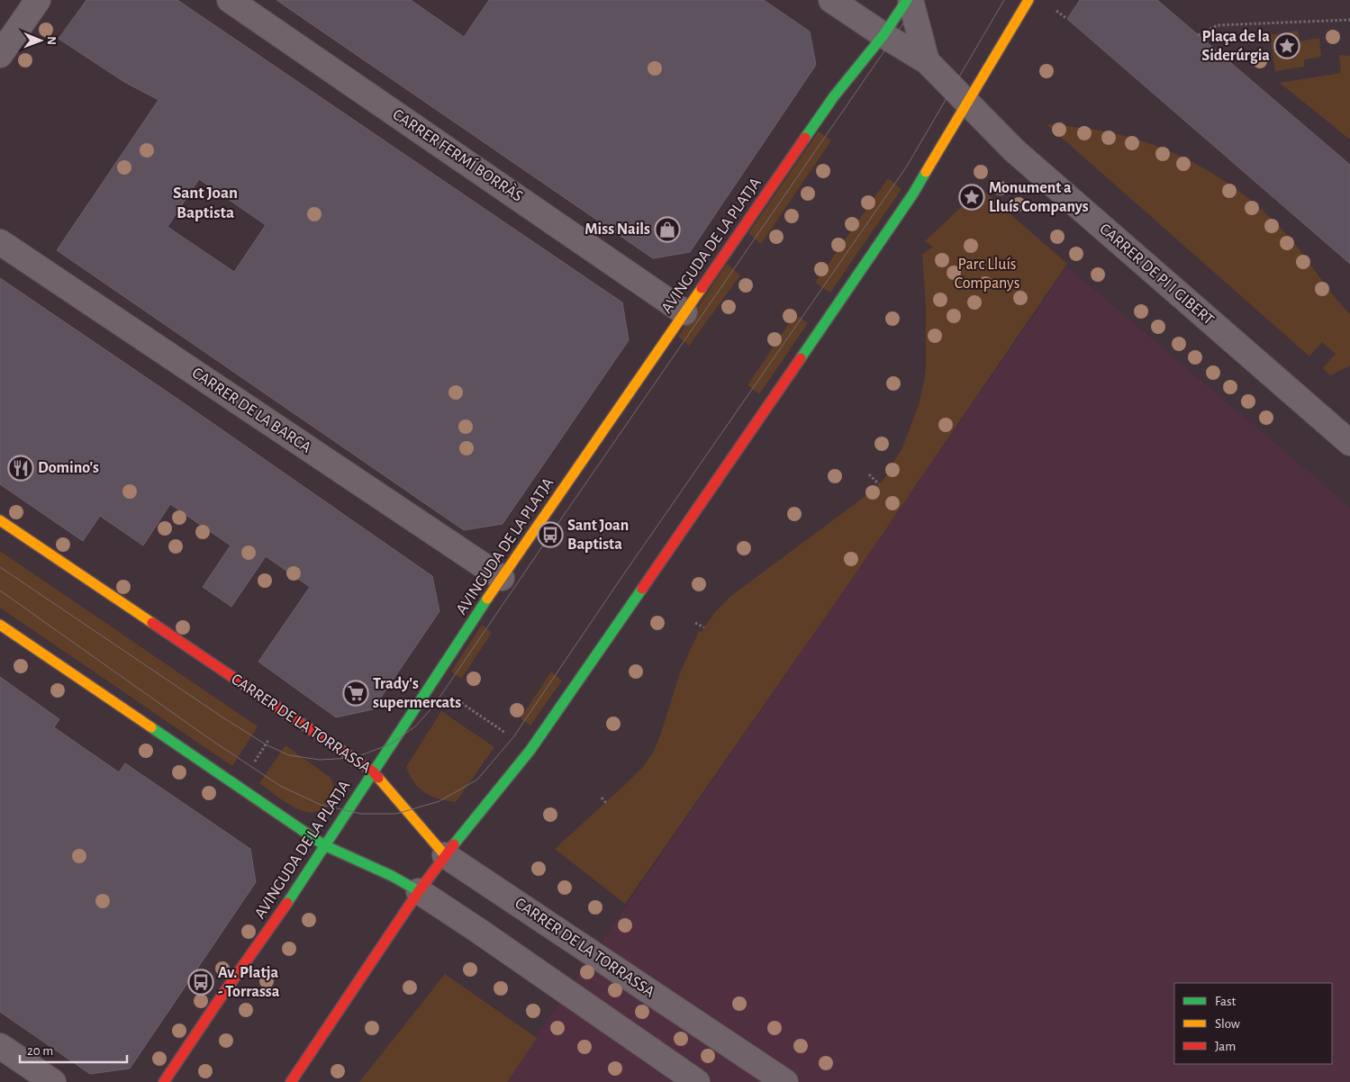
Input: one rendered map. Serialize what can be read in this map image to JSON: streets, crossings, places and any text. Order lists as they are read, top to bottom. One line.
{"streets":{"street":["CARRER FERMÍ BORRÀS","AVINGUDA DE LA PLATJA","CARRER DE PI I GIBERT","CARRER DE LA BARCA","CARRER DE LA TORRASSA"]},"crossings":[["CARRER FERMÍ BORRÀS","AVINGUDA DE LA PLATJA"],["AVINGUDA DE LA PLATJA","CARRER DE PI I GIBERT"],["AVINGUDA DE LA PLATJA","CARRER DE LA BARCA"],["AVINGUDA DE LA PLATJA","CARRER DE LA TORRASSA"]],"districts":["Sant Joan Baptista"],"parks":["Parc Lluís Companys"],"places":{"place":["Plaça de la Siderúrgia","Monument a Lluís Companys"],"shop":["Miss Nails"],"restaurant":["Domino's"],"bus stop":["Sant Joan Baptista","Av. Platja - Torrassa"],"supermarket":["Trady's supermercats"]},"legend":["Fast","Slow","Jam"],"scale_bar":"20 m","north":"right"}
